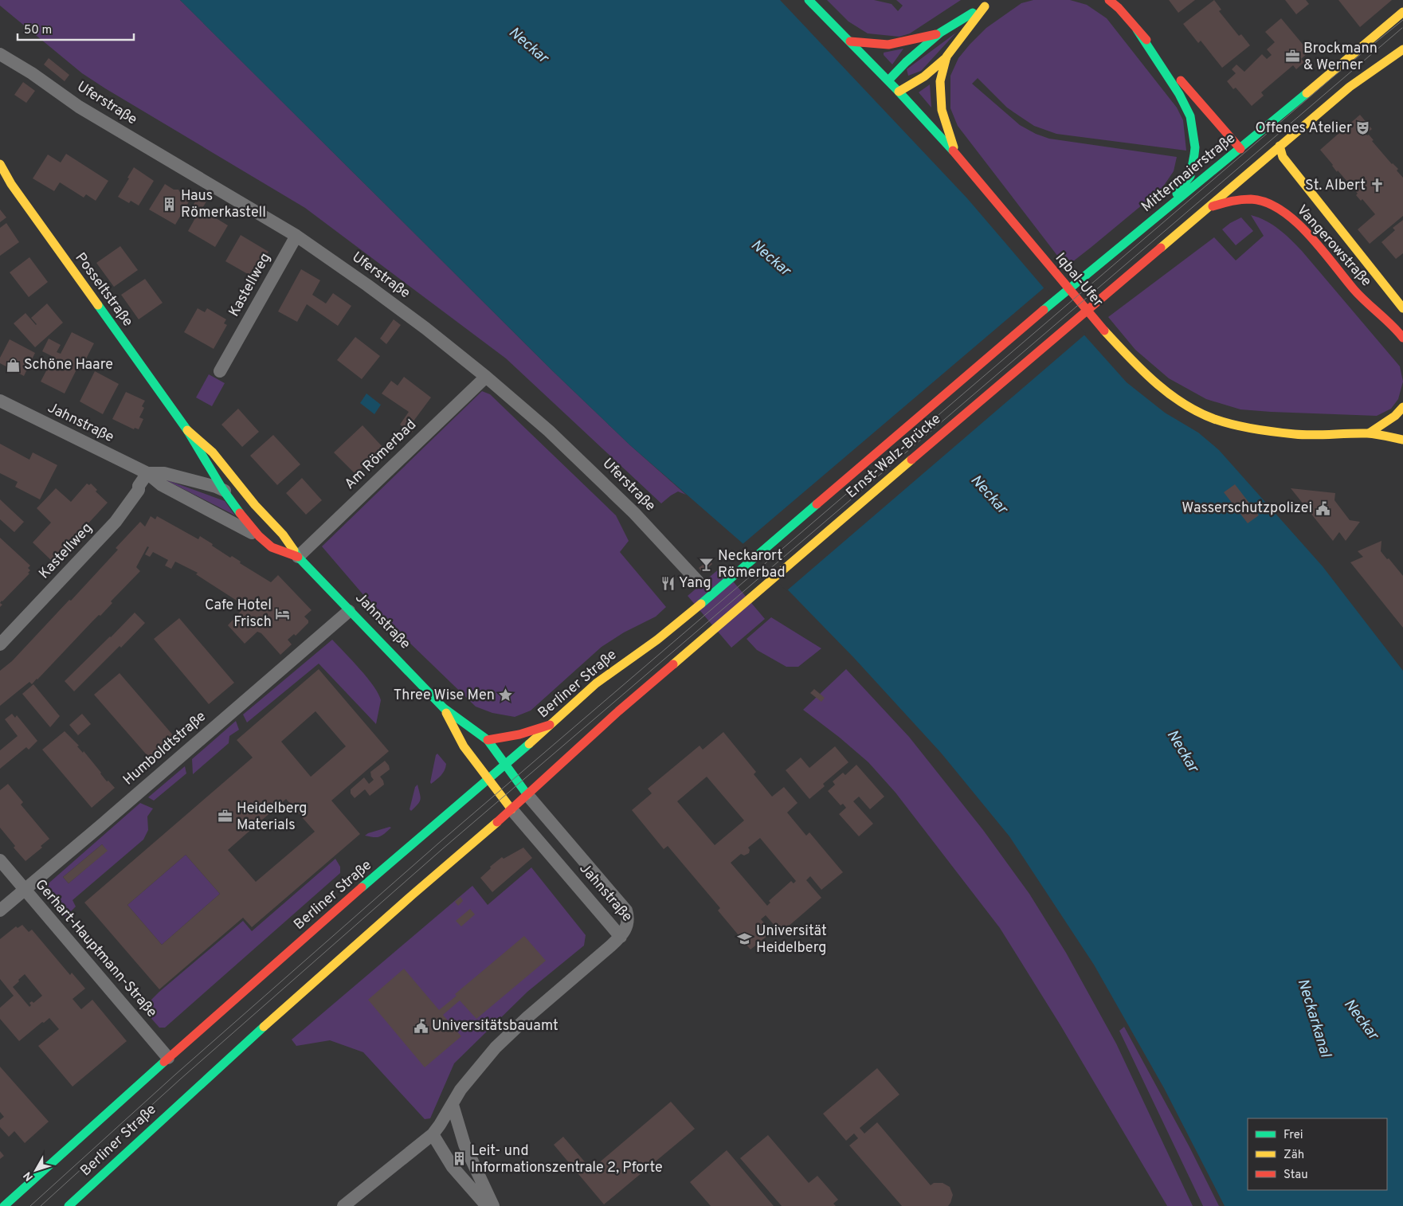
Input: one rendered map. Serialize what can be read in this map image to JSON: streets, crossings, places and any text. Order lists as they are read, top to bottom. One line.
{"streets":{"main road":["Mittermaierstraße","Vangerowstraße","Iqbal-Ufer","Posseltstraße","Jahnstraße","Ernst-Walz-Brücke","Berliner Straße"],"street":["Uferstraße","Kastellweg","Am Römerbad","Humboldtstraße","Gerhart-Hauptmann-Straße"]},"crossings":[["Uferstraße","Kastellweg"],["Uferstraße","Am Römerbad"],["Mittermaierstraße","Ernst-Walz-Brücke"],["Vangerowstraße","Ernst-Walz-Brücke"],["Kastellweg","Jahnstraße"],["Posseltstraße","Jahnstraße"],["Jahnstraße","Am Römerbad"],["Jahnstraße","Berliner Straße"],["Jahnstraße","Humboldtstraße"],["Ernst-Walz-Brücke","Berliner Straße"],["Berliner Straße","Gerhart-Hauptmann-Straße"],["Humboldtstraße","Gerhart-Hauptmann-Straße"]],"water":["Neckar","Neckarkanal"],"places":{"office":["Brockmann & Werner","Heidelberg Materials"],"theatre":["Offenes Atelier"],"church":["St. Albert"],"building":["Haus Römerkastell","Leit- und Informationszentrale 2, Pforte"],"shop":["Schöne Haare"],"public building":["Wasserschutzpolizei","Universitätsbauamt"],"bar":["Neckarort Römerbad"],"restaurant":["Yang"],"hotel":["Cafe Hotel Frisch"],"place":["Three Wise Men"],"school or university":["Universität Heidelberg"]},"legend":["Frei","Zäh","Stau"],"scale_bar":"50 m","north":"bottom left"}
